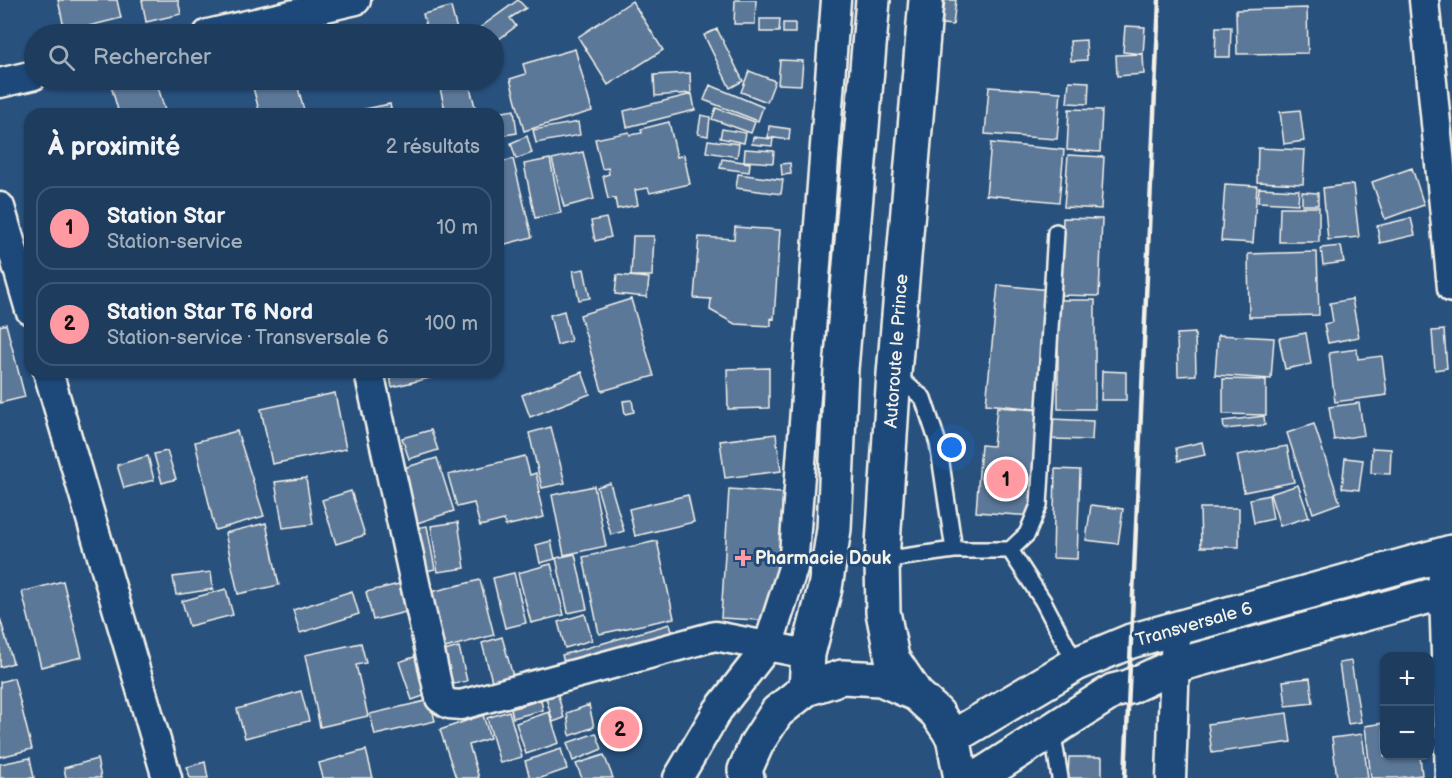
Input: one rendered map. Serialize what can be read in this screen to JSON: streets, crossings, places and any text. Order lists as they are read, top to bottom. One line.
{"streets":{"main road":["Autoroute le Prince","Transversale 6"]},"places":{"health":["Pharmacie Douk"]},"page":{"search":"Rechercher","heading":["À proximité","2 résultats"],"list":[{"mark":"1","name":"Station Star","note":"Station-service","value":"10 m"},{"mark":"2","name":"Station Star T6 Nord","note":"Station-service · Transversale 6","value":"100 m"}],"pins":["1","2"],"map_buttons":["+","−"]}}
